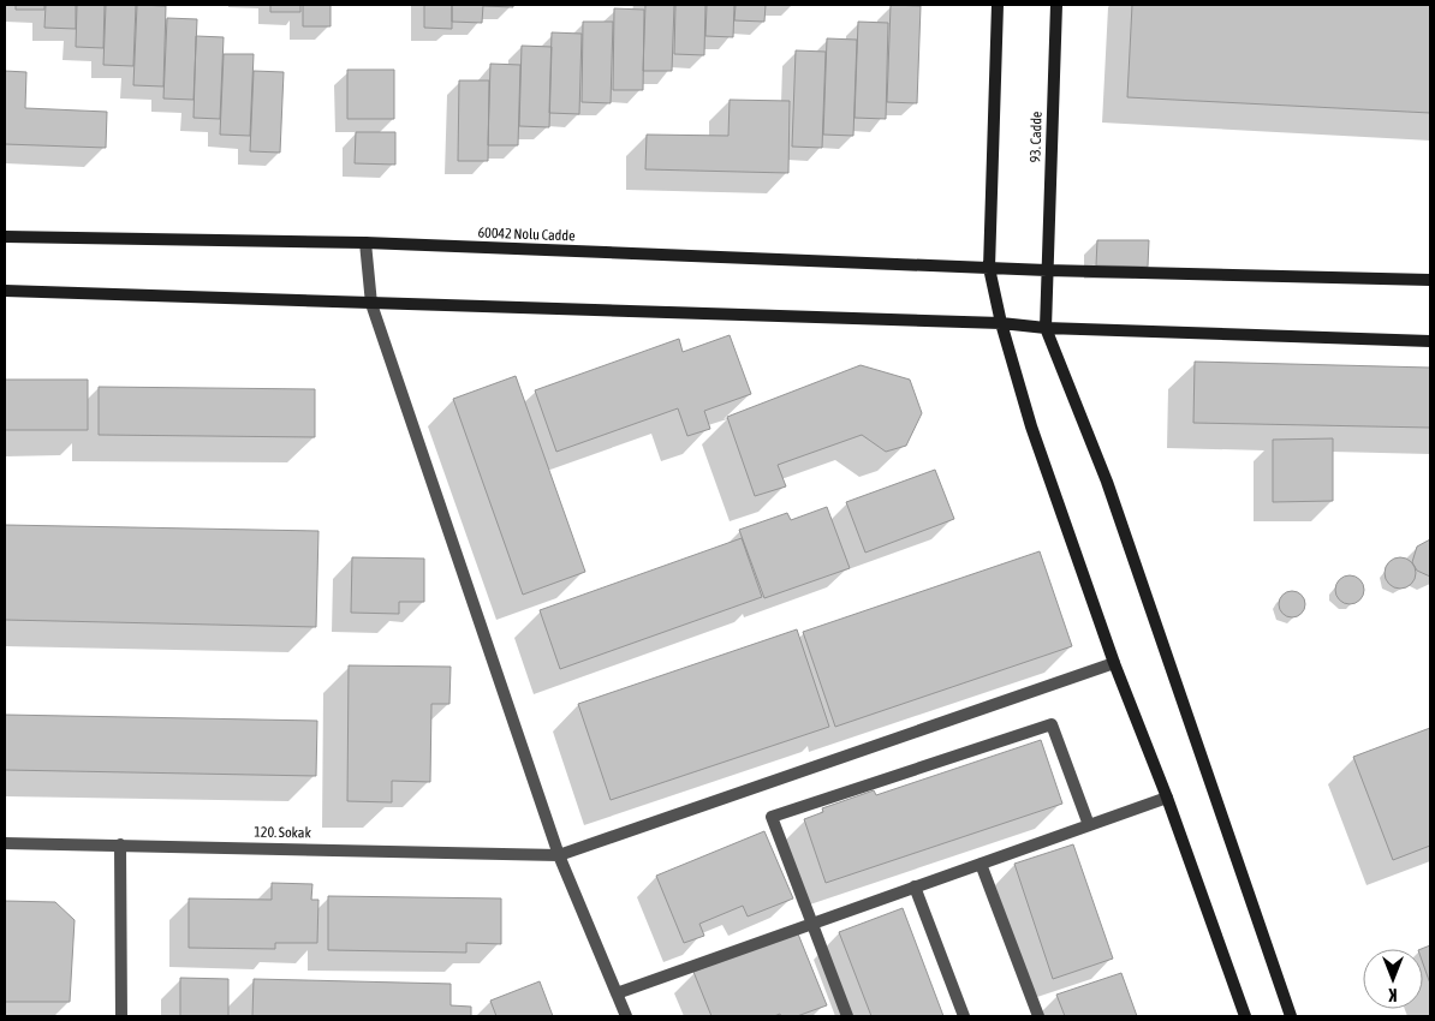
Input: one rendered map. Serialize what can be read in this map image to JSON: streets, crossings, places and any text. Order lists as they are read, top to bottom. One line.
{"streets":{"street":["93. Cadde","60042 Nolu Cadde","120. Sokak"]},"crossings":[["93. Cadde","60042 Nolu Cadde"]],"north":"bottom"}
